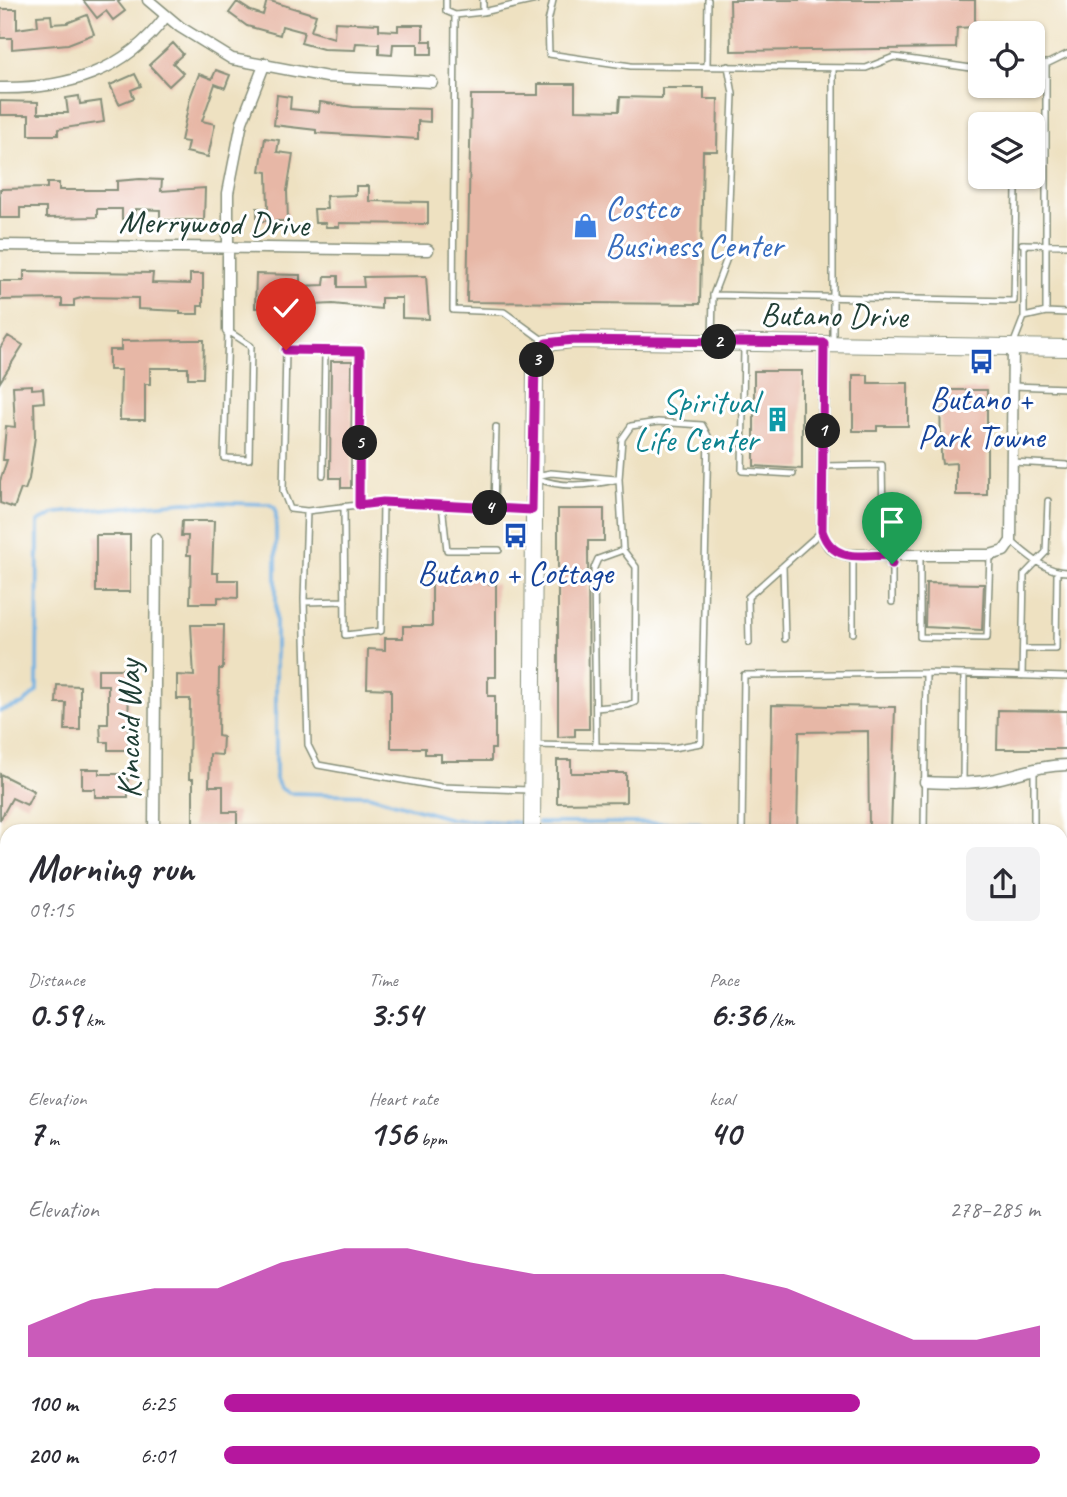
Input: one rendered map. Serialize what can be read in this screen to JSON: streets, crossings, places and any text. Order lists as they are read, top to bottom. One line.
{"streets":{"street":["Merrywood Drive","Butano Drive","Kincaid Way"]},"places":{"shop":["Costco Business Center"],"bus stop":["Butano + Park Towne","Butano + Cottage"],"building":["Spiritual Life Center"]},"page":{"pins":["2","3","1","5","4"],"heading":["Morning run","09:15"],"stats":[["Distance","0.59 km"],["Time","3:54"],["Pace","6:36 /km"],["Elevation","7 m"],["Heart rate","156 bpm"],["kcal","40"]],"chart":["Elevation","278–285 m"],"list":[{"name":"100 m","note":"6:25"},{"name":"200 m","note":"6:01"}]}}
